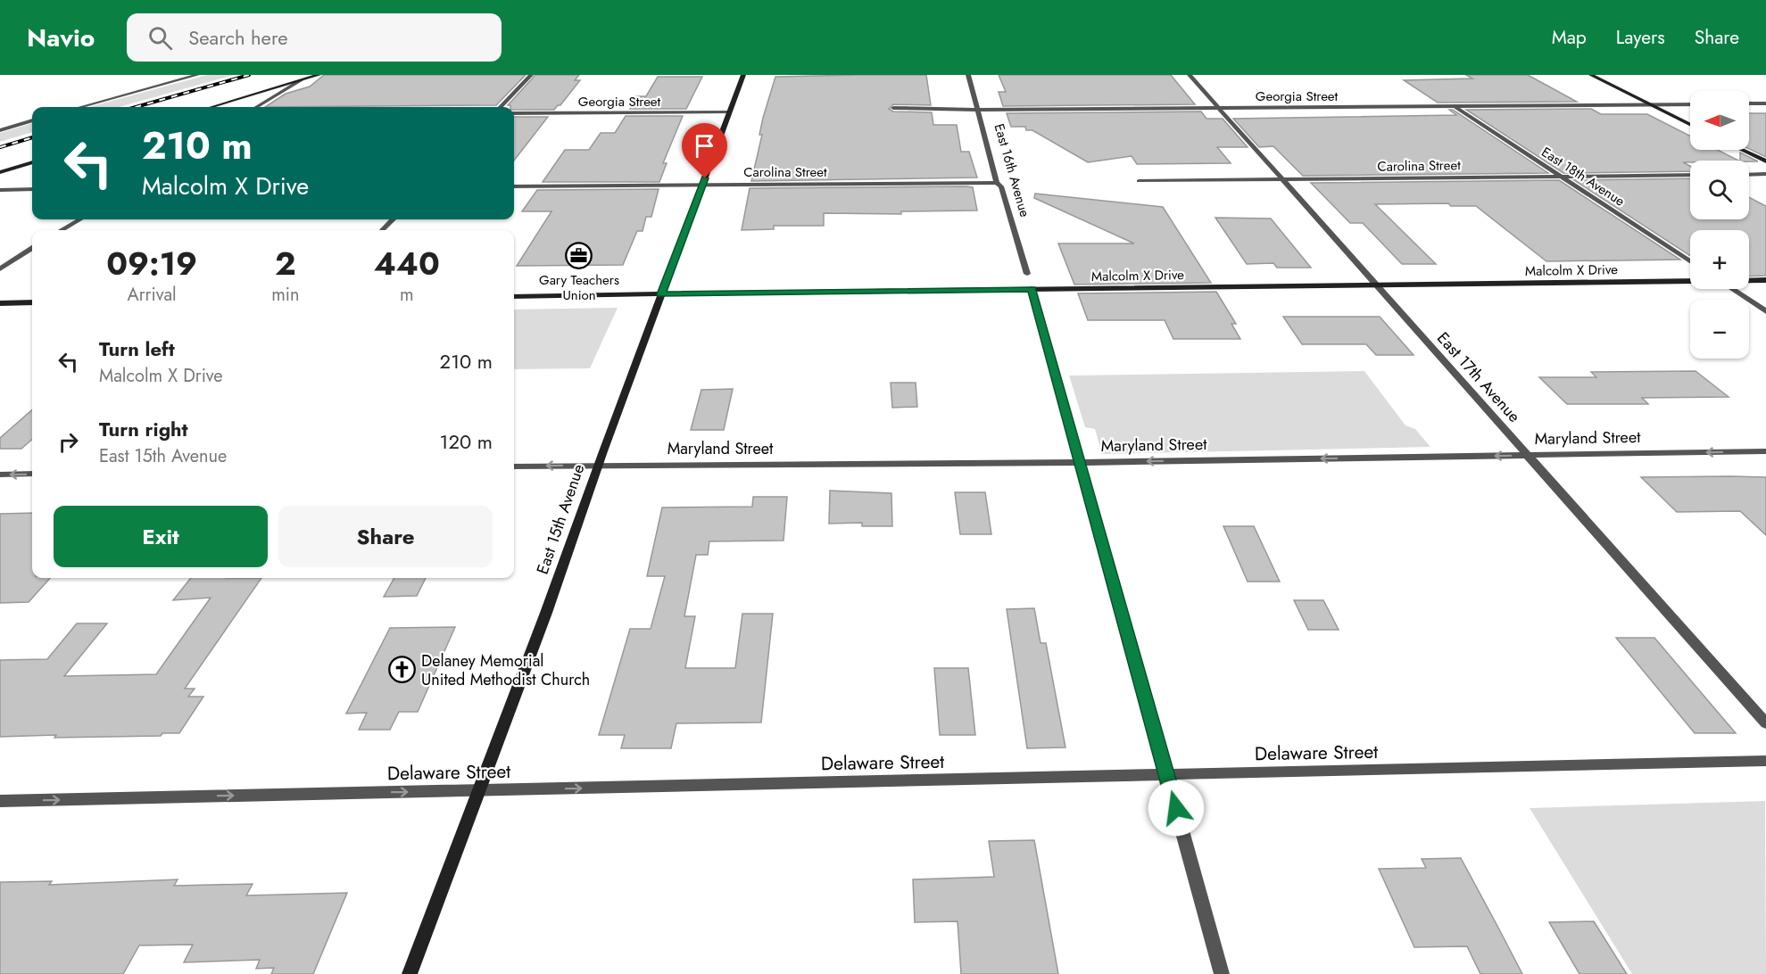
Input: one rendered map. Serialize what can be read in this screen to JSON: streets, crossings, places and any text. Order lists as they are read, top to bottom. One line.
{"streets":{"street":["Georgia Street","Carolina Street","East 16th Avenue","East 18th Avenue","Malcolm X Drive","East 17th Avenue","Maryland Street","East 15th Avenue","Delaware Street"]},"crossings":[["Georgia Street","East 16th Avenue"],["Georgia Street","East 18th Avenue"],["Georgia Street","East 17th Avenue"],["Georgia Street","East 15th Avenue"],["Carolina Street","East 16th Avenue"],["Carolina Street","East 18th Avenue"],["Carolina Street","East 17th Avenue"],["Carolina Street","East 15th Avenue"],["Malcolm X Drive","East 17th Avenue"],["Malcolm X Drive","East 15th Avenue"],["East 17th Avenue","Maryland Street"],["Maryland Street","East 15th Avenue"],["East 15th Avenue","Delaware Street"]],"one_way":["Maryland Street","Delaware Street"],"places":{"office":["Gary Teachers Union"],"church":["Delaney Memorial United Methodist Church"]},"north":"left","page":{"header":"Navio","search":"Search here","nav":["Map","Layers","Share"],"map_buttons":["+","−"],"turn":["210 m","Malcolm X Drive"],"eta":["09:19","Arrival","2","min","440","m"],"list":[{"name":"Turn left","note":"Malcolm X Drive","value":"210 m"},{"name":"Turn right","note":"East 15th Avenue","value":"120 m"}],"buttons":["Exit","Share"]}}
